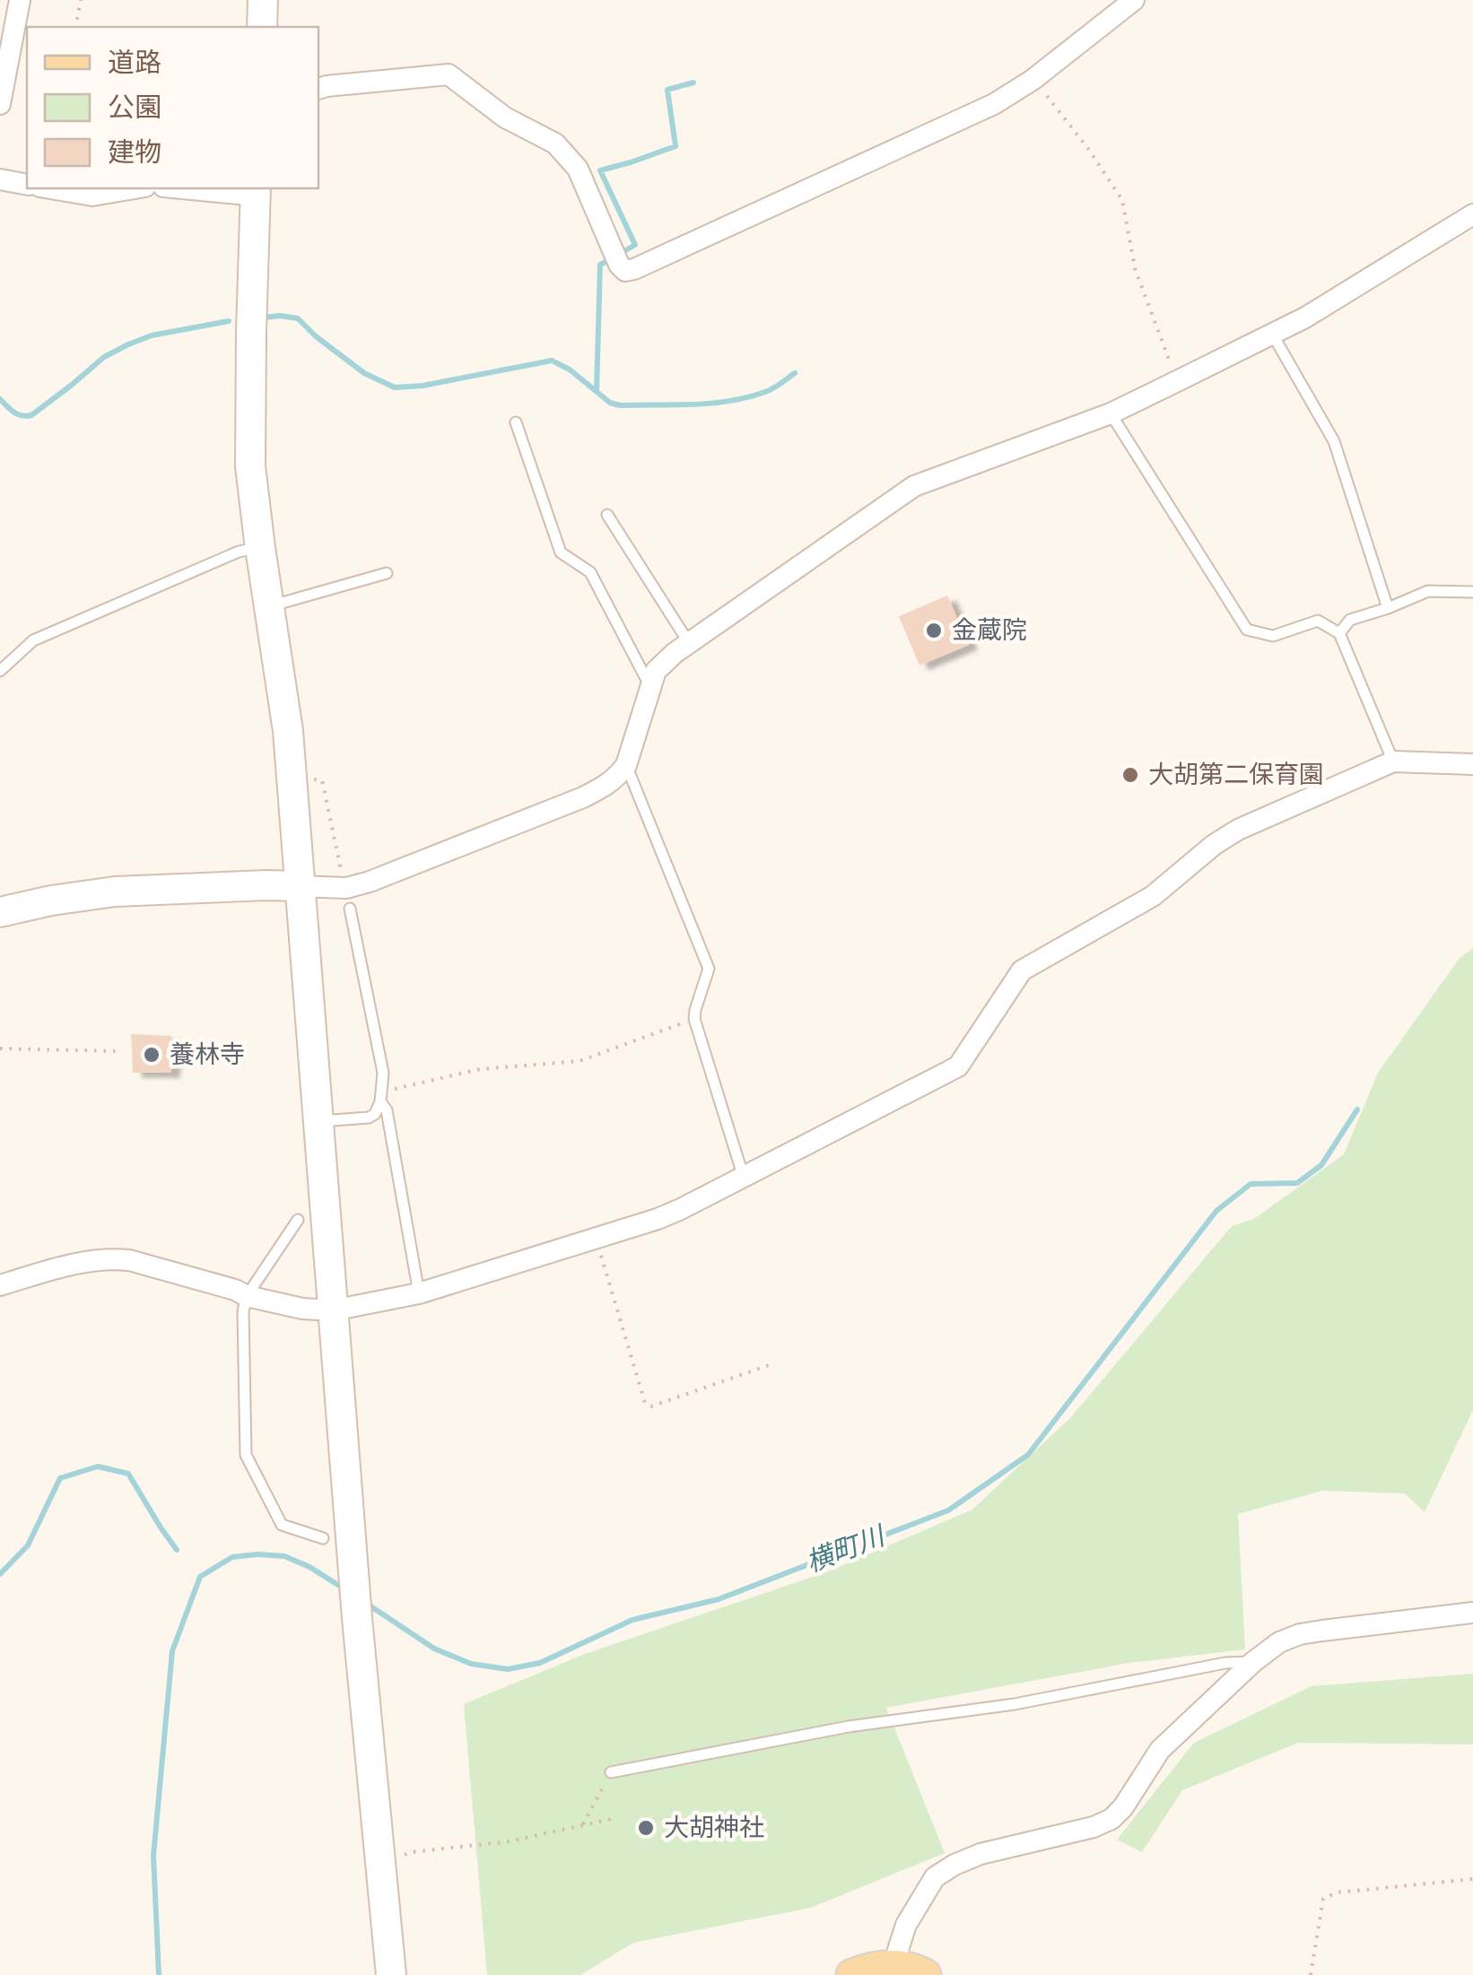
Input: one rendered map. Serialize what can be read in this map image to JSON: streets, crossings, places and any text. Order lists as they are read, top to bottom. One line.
{"water":["横町川"],"places":["金蔵院","大胡第二保育園","養林寺","大胡神社"],"legend":["道路","公園","建物"]}
